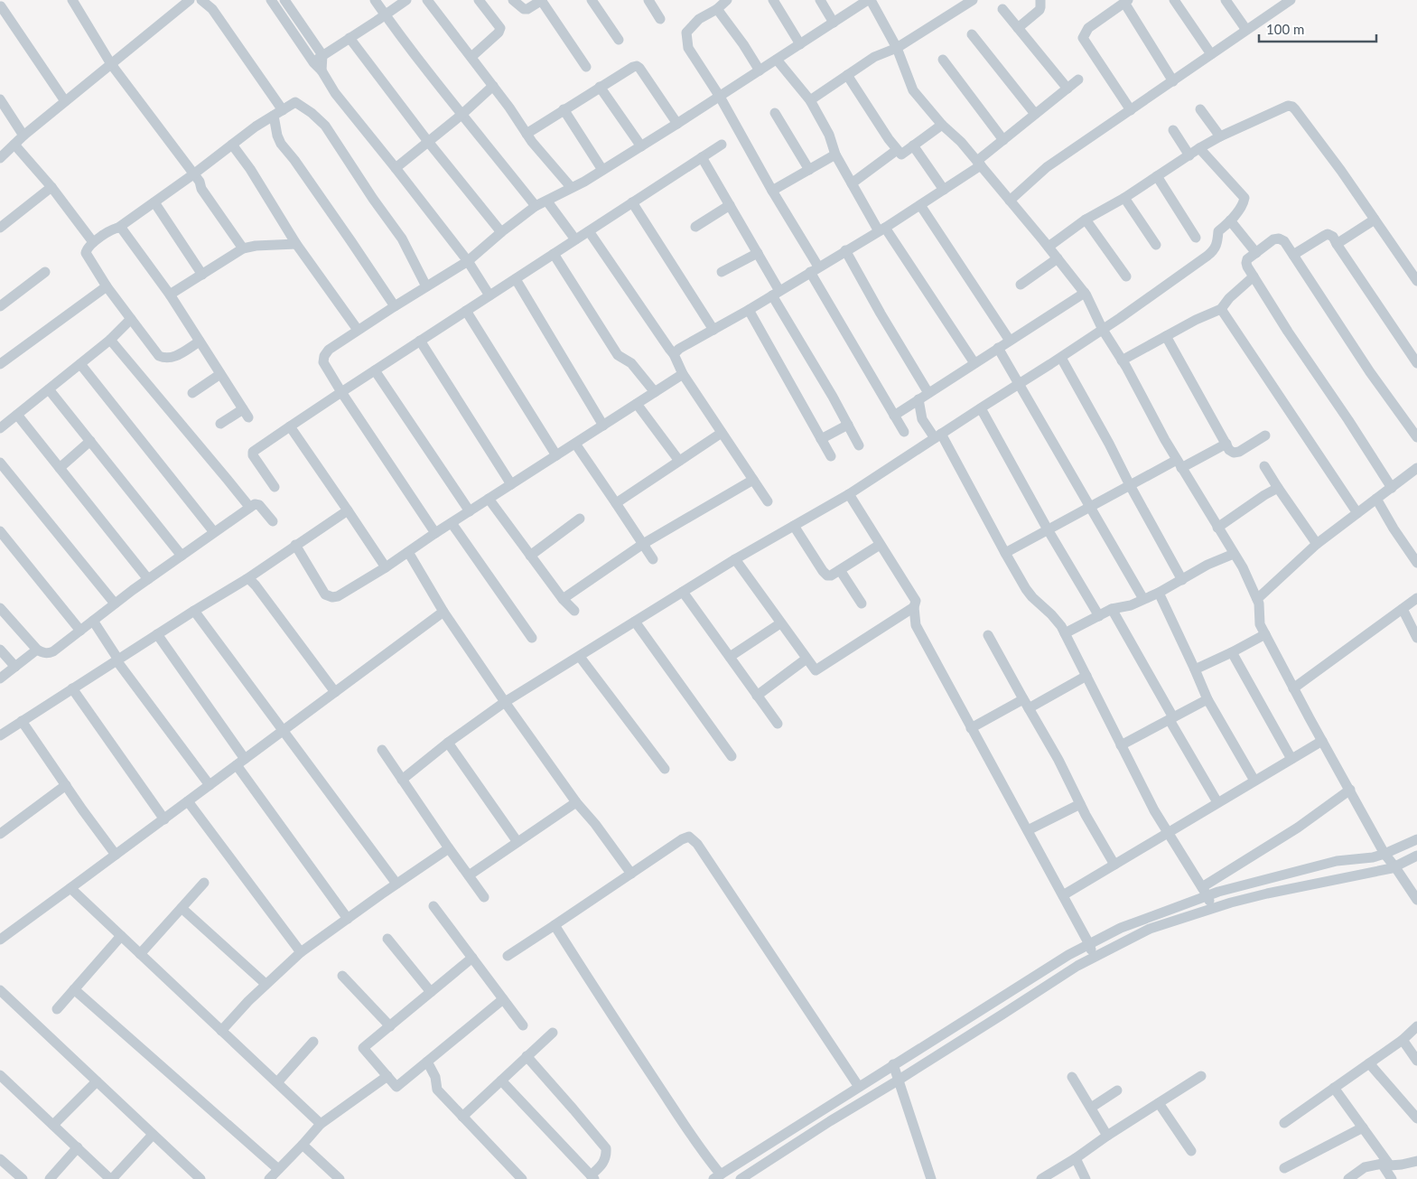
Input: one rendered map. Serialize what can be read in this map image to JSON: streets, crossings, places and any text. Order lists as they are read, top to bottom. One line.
{"scale_bar":"100 m"}
